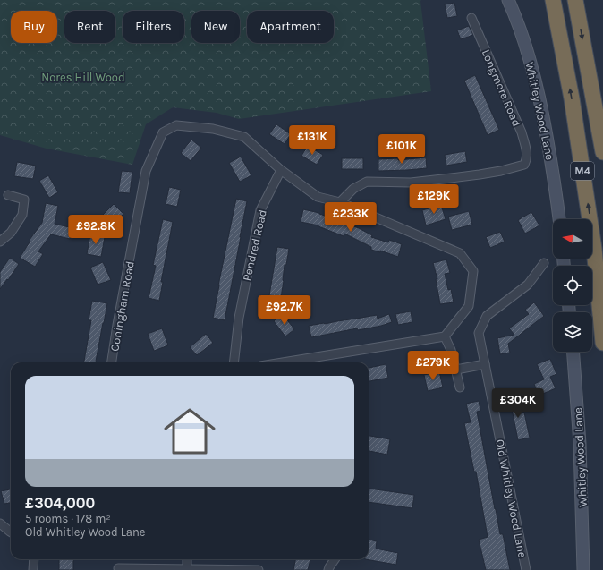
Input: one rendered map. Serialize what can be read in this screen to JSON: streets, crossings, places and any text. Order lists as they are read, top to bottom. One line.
{"streets":{"highway":["M4"],"main road":["Whitley Wood Lane"],"street":["Longmore Road","Pendred Road","Coningham Road","Old Whitley Wood Lane"]},"crossings":[["Longmore Road","Coningham Road"],["Pendred Road","Coningham Road"]],"parks":["Nores Hill Wood"],"north":"left","page":{"chip":["Buy","Rent","Filters","New","Apartment"],"price":["£131K","£101K","£129K","£233K","£92.8K","£92.7K","£279K","£304K"],"list":[{"name":"£304,000","note":"5 rooms · 178 m² · Old Whitley Wood Lane"}]}}
